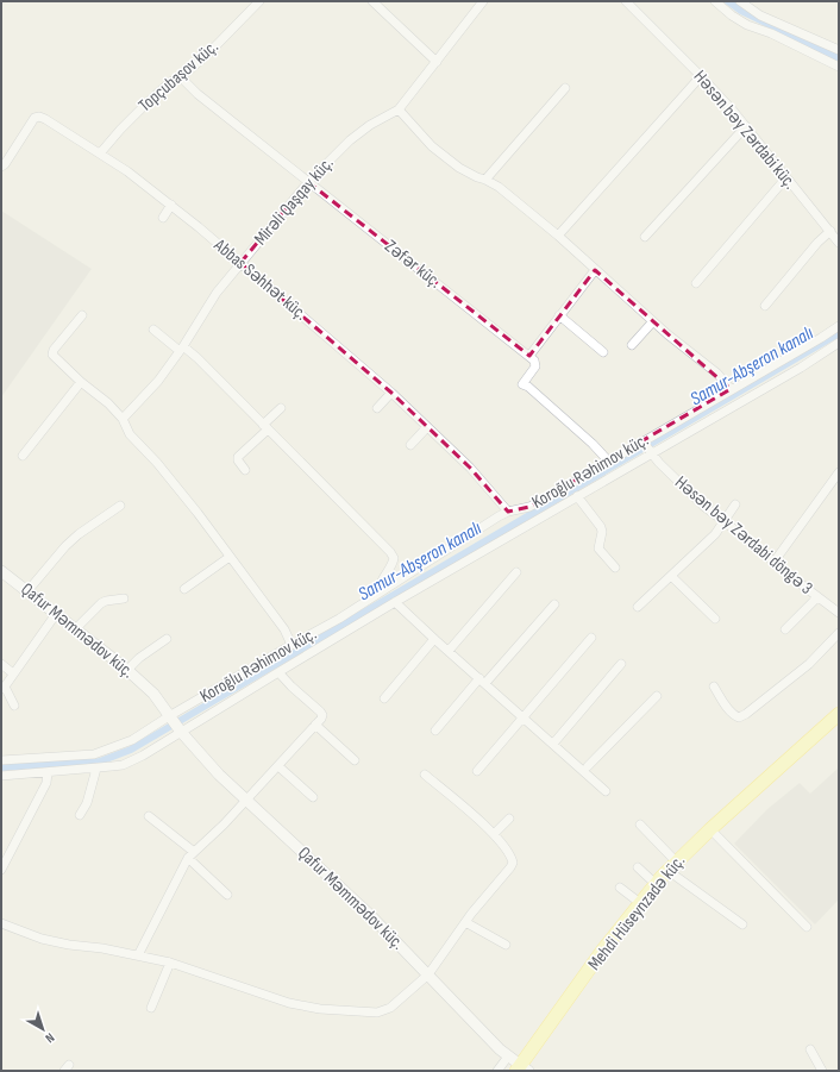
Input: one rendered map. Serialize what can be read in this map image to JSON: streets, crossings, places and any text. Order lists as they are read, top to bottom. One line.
{"streets":{"main road":["Mehdi Hüseynzadə küç."],"street":["Topçubaşov küç.","Həsən bəy Zərdabi küç.","Mirəli Qaşqay küç.","Zəfər küç.","Abbas Səhhət küç.","Koroğlu Rəhimov küç.","Həsən bəy Zərdabi döngə 3","Qafur Məmmədov küç."]},"crossings":[["Topçubaşov küç.","Zəfər küç."],["Topçubaşov küç.","Abbas Səhhət küç."],["Mirəli Qaşqay küç.","Zəfər küç."],["Mirəli Qaşqay küç.","Abbas Səhhət küç."],["Abbas Səhhət küç.","Koroğlu Rəhimov küç."],["Koroğlu Rəhimov küç.","Həsən bəy Zərdabi döngə 3"],["Koroğlu Rəhimov küç.","Qafur Məmmədov küç."],["Qafur Məmmədov küç.","Mehdi Hüseynzadə küç."]],"water":["Samur-Abşeron kanalı"],"north":"bottom right"}
